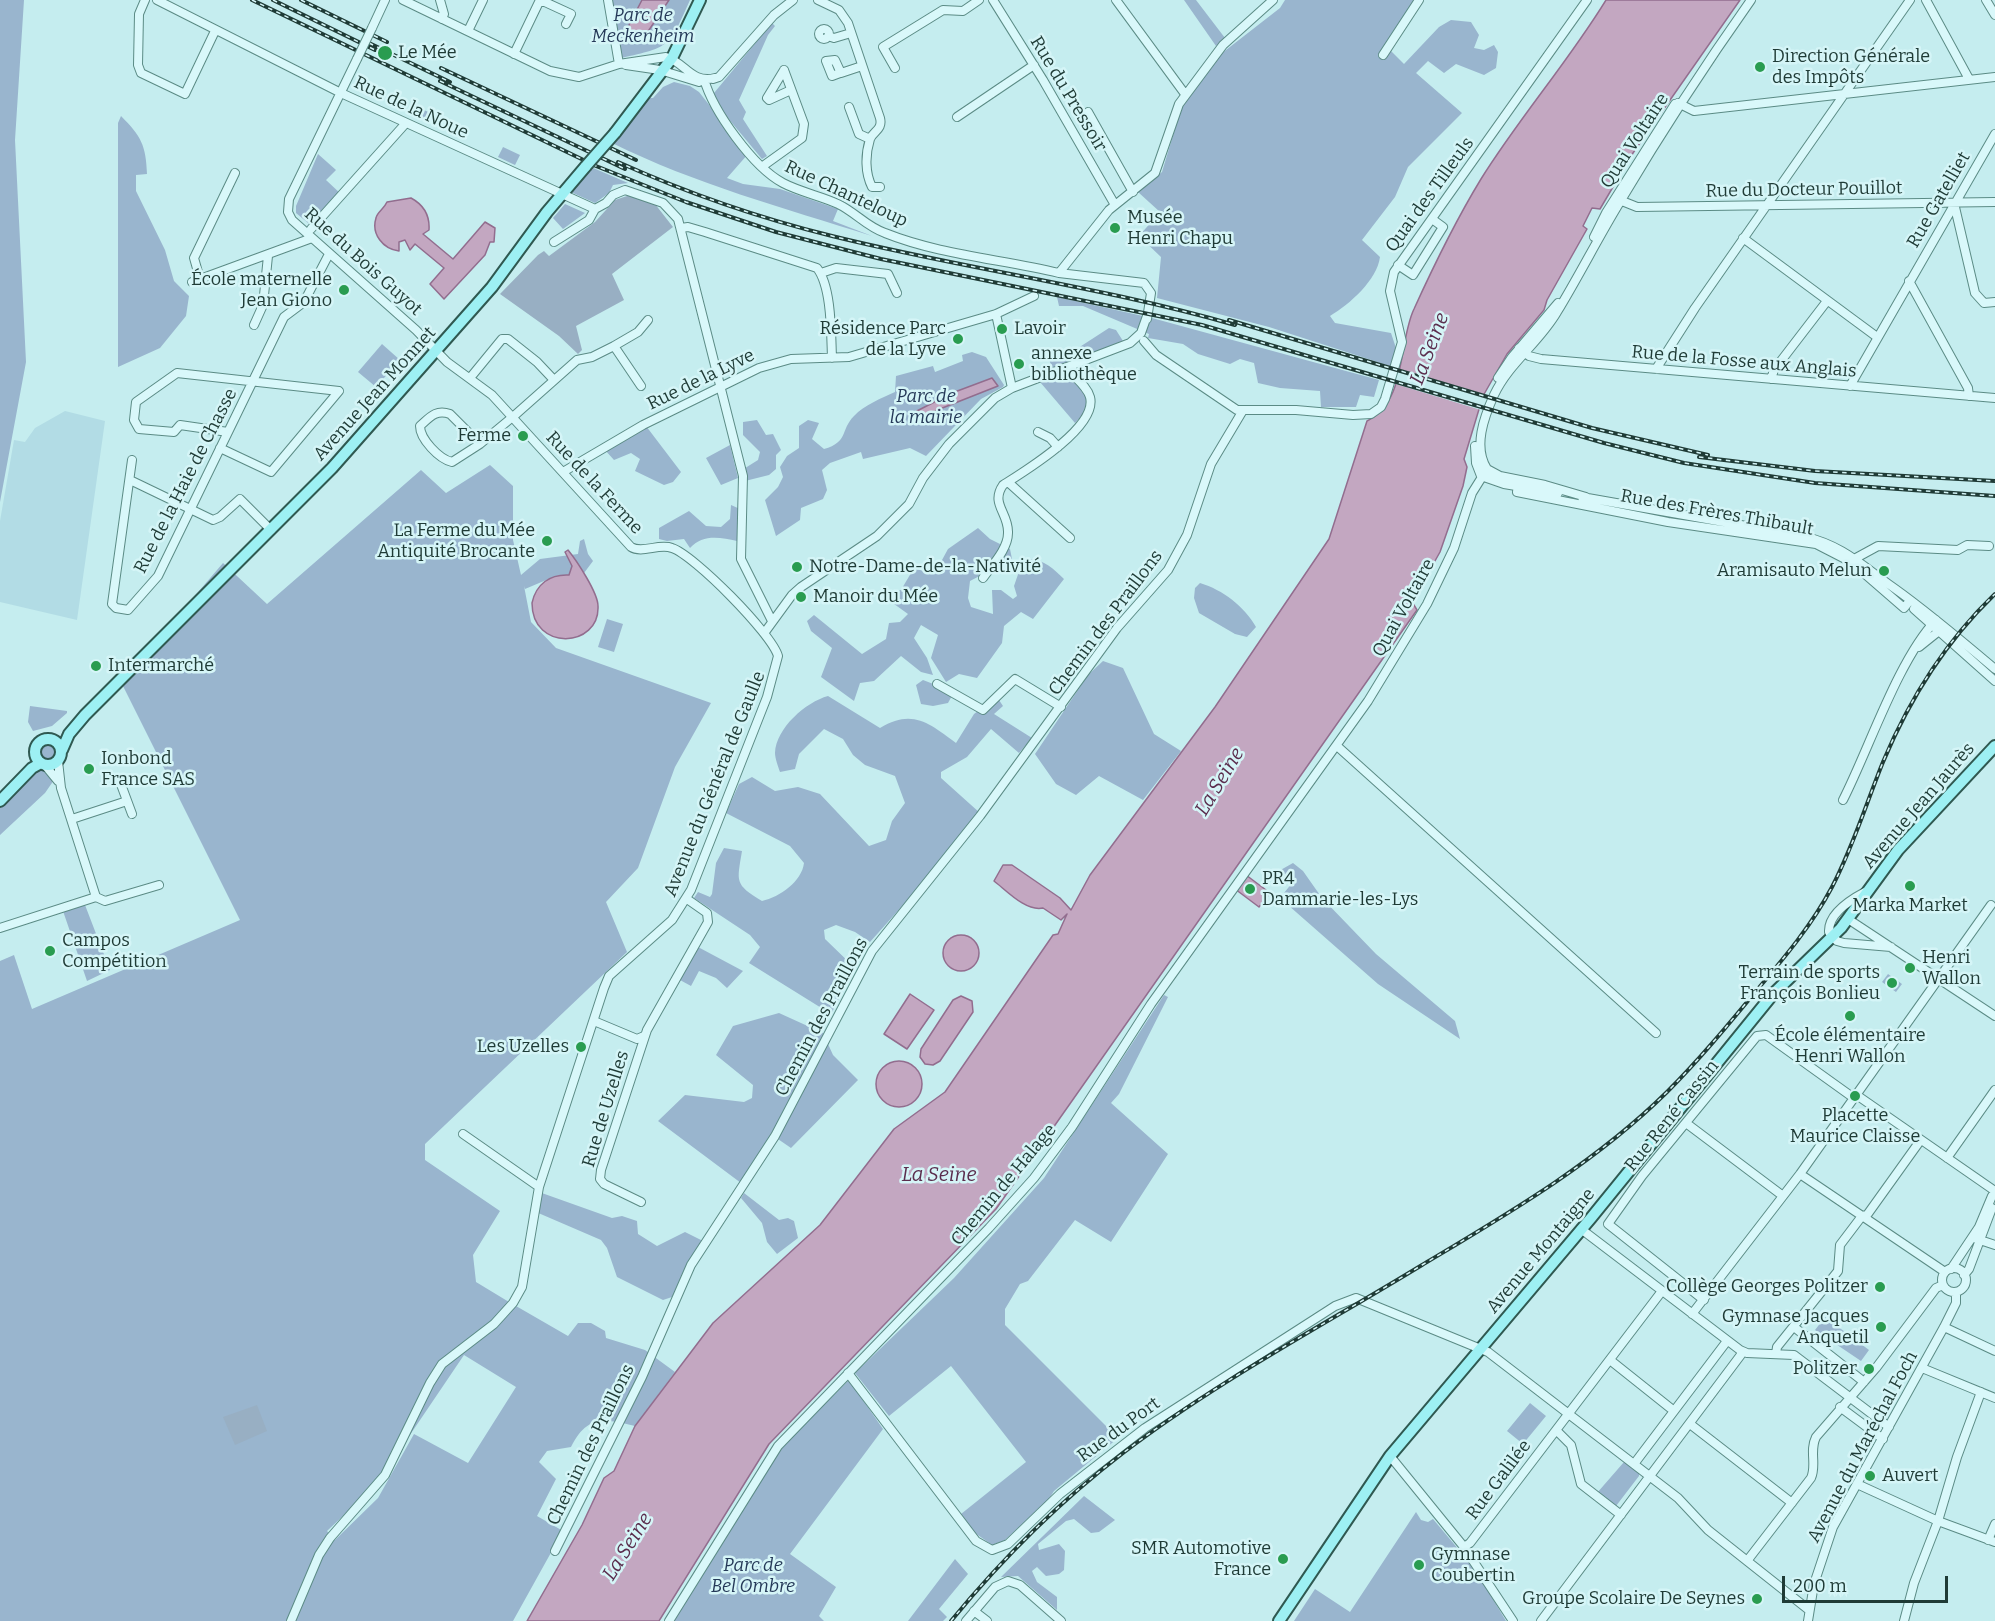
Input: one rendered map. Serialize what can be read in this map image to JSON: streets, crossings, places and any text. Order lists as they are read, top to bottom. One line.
{"streets":{"main road":["Avenue Jean Monnet","Avenue Jean Jaurès","Avenue Montaigne"],"street":["Rue du Pressoir","Rue de la Noue","Quai Voltaire","Rue du Docteur Pouillot","Rue Chanteloup","Quai des Tilleuls","Rue Gatelliet","Rue du Bois Guyot","Rue de la Fosse aux Anglais","Rue de la Lyve","Rue de la Haie de Chasse","Rue de la Ferme","Rue des Frères Thibault","Chemin des Praillons","Avenue du Général de Gaulle","Rue de Uzelles","Rue René Cassin","Chemin de Halage","Rue du Port","Avenue du Maréchal Foch","Rue Galilée"]},"crossings":[["Rue de la Noue","Rue du Bois Guyot"],["Rue de la Noue","Avenue Jean Monnet"],["Quai Voltaire","Rue du Docteur Pouillot"],["Quai Voltaire","Rue de la Fosse aux Anglais"],["Quai Voltaire","Rue des Frères Thibault"],["Quai Voltaire","Chemin de Halage"],["Rue du Docteur Pouillot","Rue Gatelliet"],["Quai des Tilleuls","Chemin des Praillons"],["Rue Gatelliet","Rue de la Fosse aux Anglais"],["Rue du Bois Guyot","Avenue Jean Monnet"],["Rue du Bois Guyot","Rue de la Haie de Chasse"],["Rue du Bois Guyot","Rue de la Ferme"],["Rue de la Lyve","Rue de la Ferme"],["Avenue Jean Monnet","Rue de la Ferme"],["Rue de la Ferme","Avenue du Général de Gaulle"],["Avenue du Général de Gaulle","Rue de Uzelles"],["Avenue Jean Jaurès","Avenue Montaigne"],["Chemin de Halage","Rue du Port"],["Avenue Montaigne","Rue du Port"]],"water":["La Seine"],"parks":["Parc de Meckenheim","Parc de la mairie","Parc de Bel Ombre"],"places":["Le Mée","Direction Générale des Impôts","Musée Henri Chapu","École maternelle Jean Giono","Lavoir","Résidence Parc de la Lyve","annexe bibliothèque","Ferme","La Ferme du Mée Antiquité Brocante","Notre-Dame-de-la-Nativité","Aramisauto Melun","Manoir du Mée","Intermarché","Ionbond France SAS","Marka Market","PR4 Dammarie-les-Lys","Campos Compétition","Henri Wallon","Terrain de sports François Bonlieu","École élémentaire Henri Wallon","Les Uzelles","Placette Maurice Claisse","Collège Georges Politzer","Gymnase Jacques Anquetil","Politzer","Auvert","SMR Automotive France","Gymnase Coubertin","Groupe Scolaire De Seynes"],"scale_bar":"200 m"}
